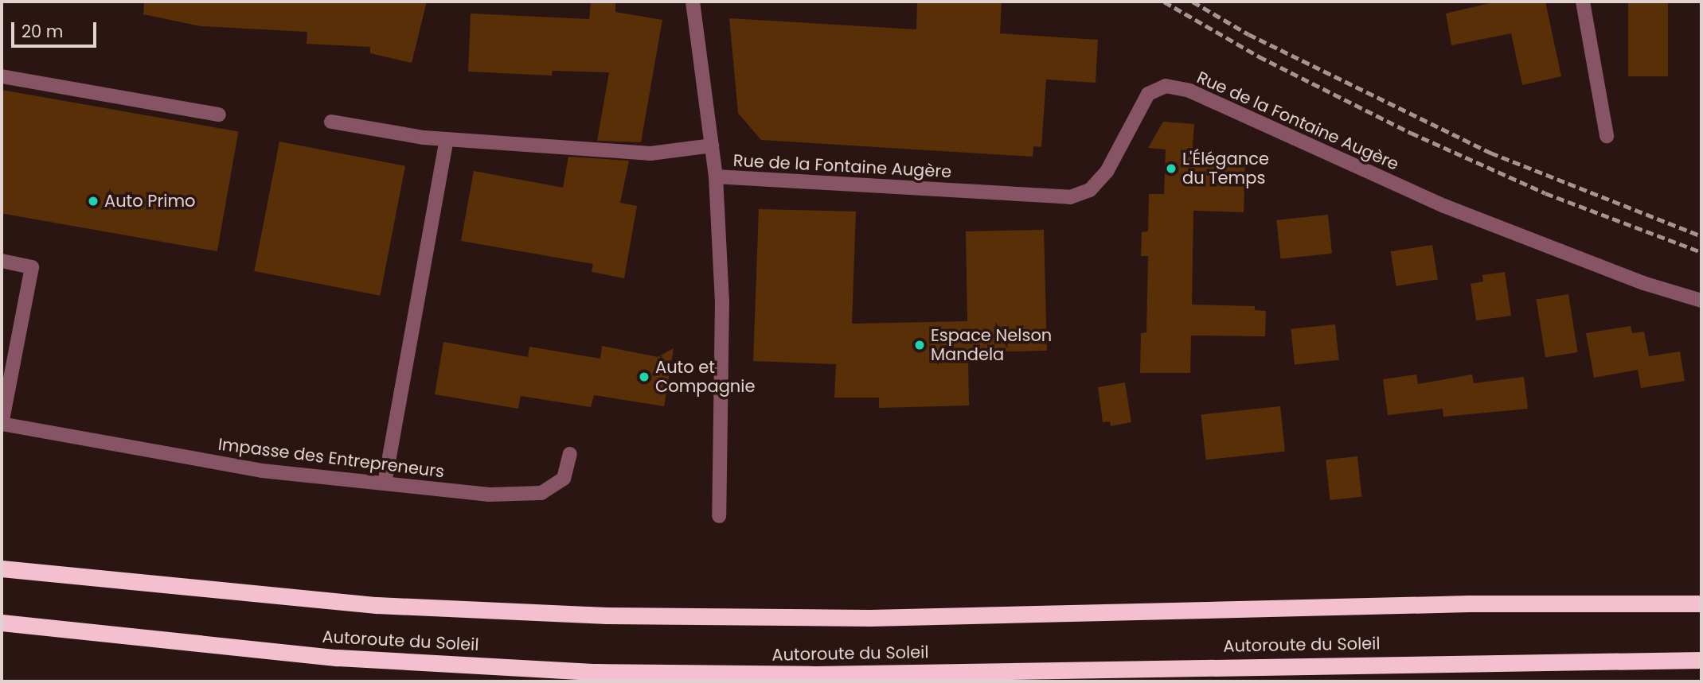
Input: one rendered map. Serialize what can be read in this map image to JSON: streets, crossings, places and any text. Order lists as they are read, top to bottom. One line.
{"streets":{"highway":["Autoroute du Soleil"],"street":["Rue de la Fontaine Augère","Impasse des Entrepreneurs"]},"places":["L'Élégance du Temps","Auto Primo","Espace Nelson Mandela","Auto et Compagnie"],"scale_bar":"20 m"}
